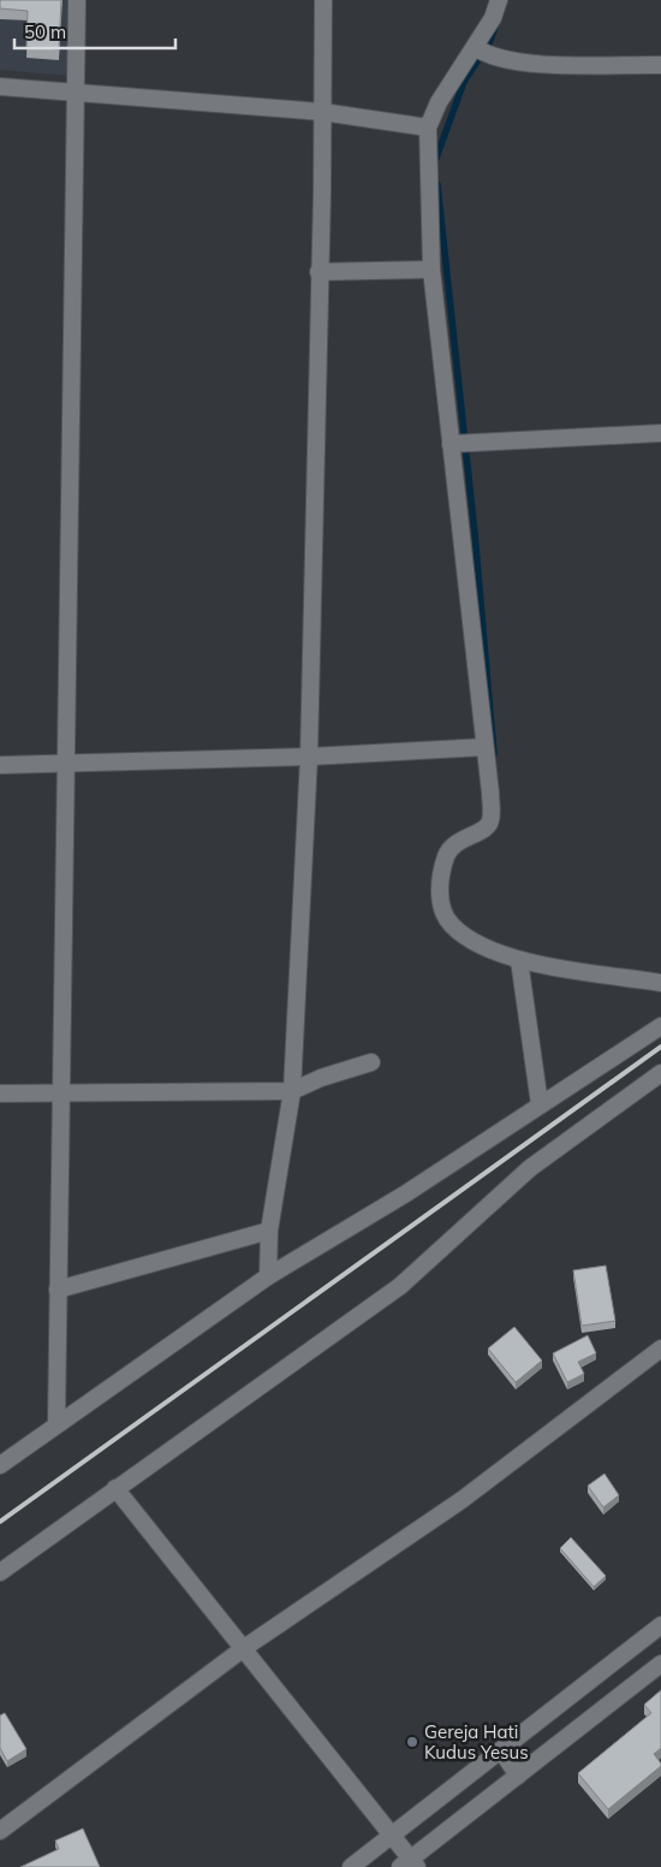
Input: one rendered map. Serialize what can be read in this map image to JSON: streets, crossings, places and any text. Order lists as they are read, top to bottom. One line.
{"places":["Gereja Hati Kudus Yesus"],"scale_bar":"50 m"}
